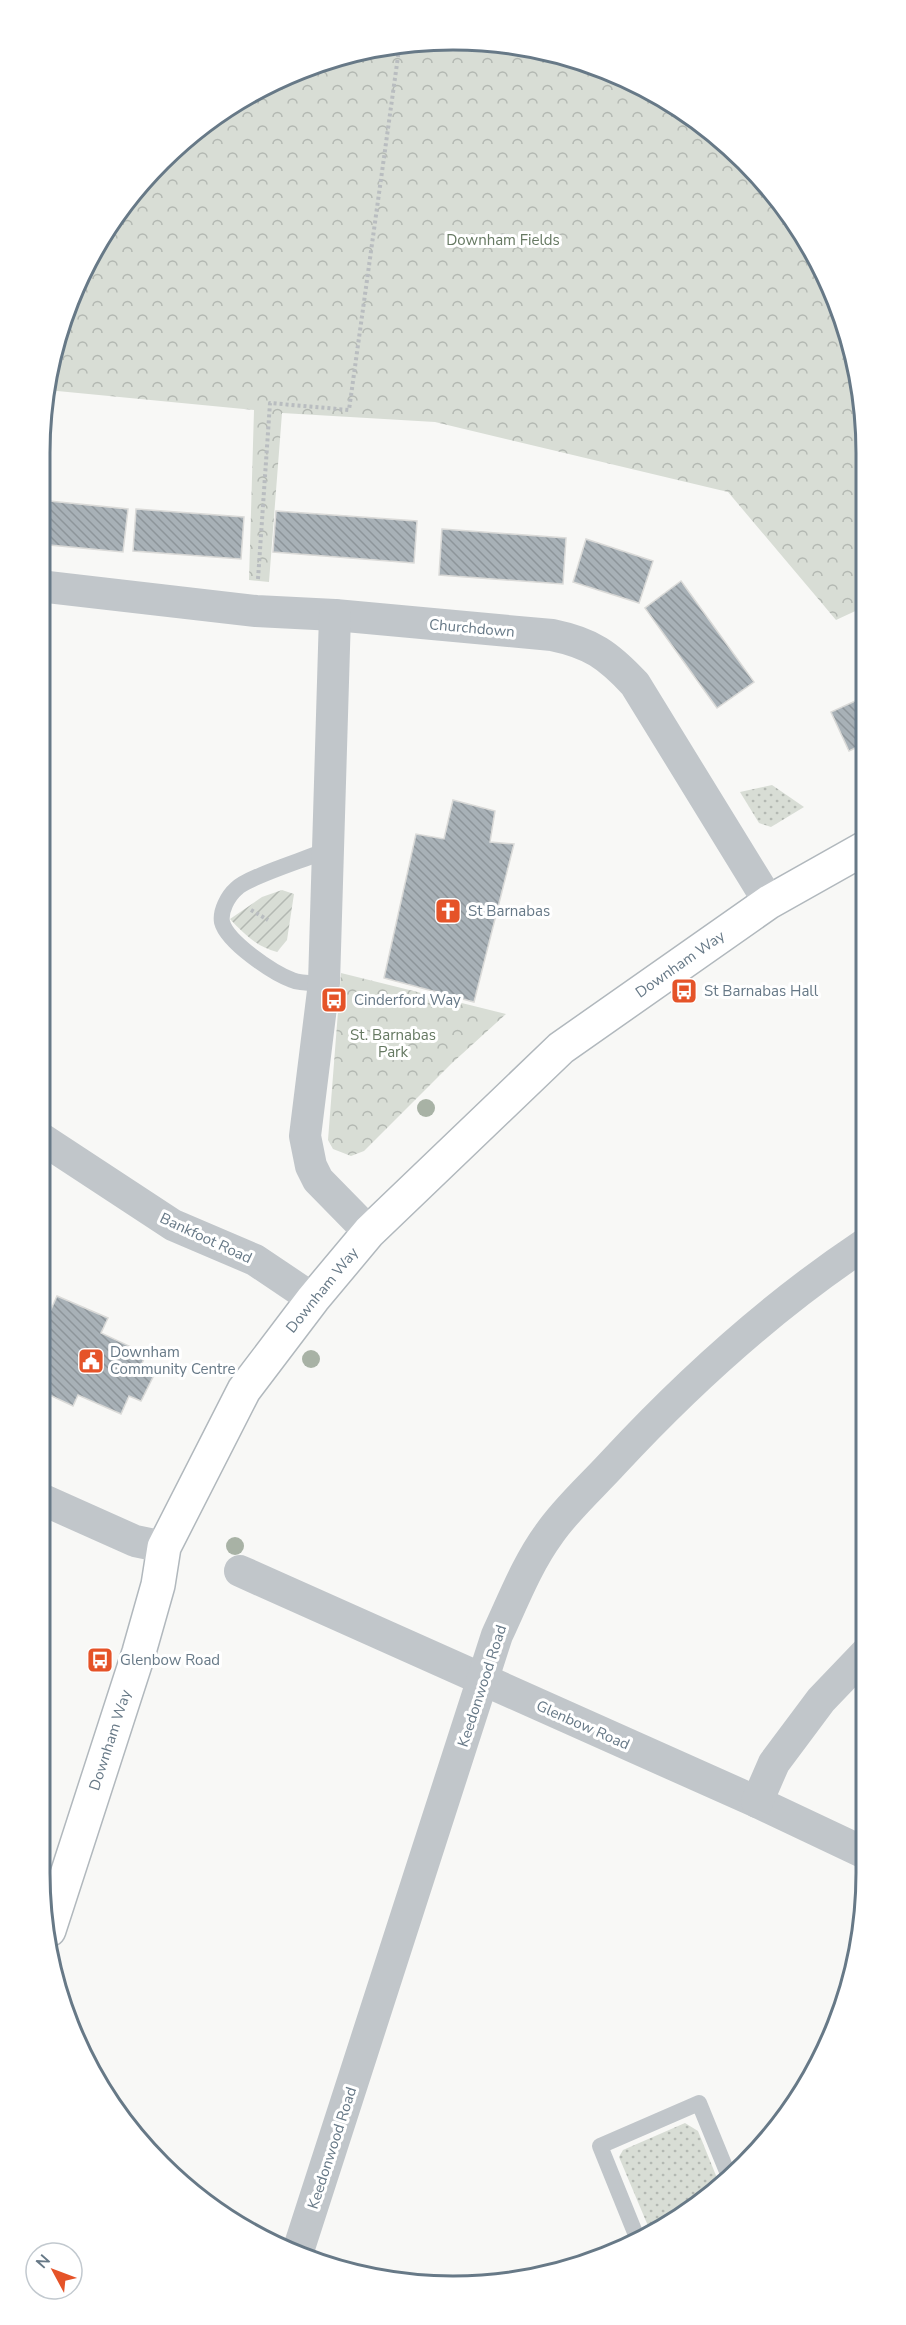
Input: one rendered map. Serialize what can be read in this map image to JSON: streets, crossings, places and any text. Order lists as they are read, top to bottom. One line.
{"streets":{"street":["Churchdown","Downham Way","Bankfoot Road","Keedonwood Road","Glenbow Road"]},"crossings":[["Churchdown","Downham Way"],["Downham Way","Bankfoot Road"],["Keedonwood Road","Glenbow Road"]],"parks":["Downham Fields","St. Barnabas Park"],"places":{"church":["St Barnabas"],"bus stop":["St Barnabas Hall","Cinderford Way","Glenbow Road"],"public building":["Downham Community Centre"]},"north":"top left"}
